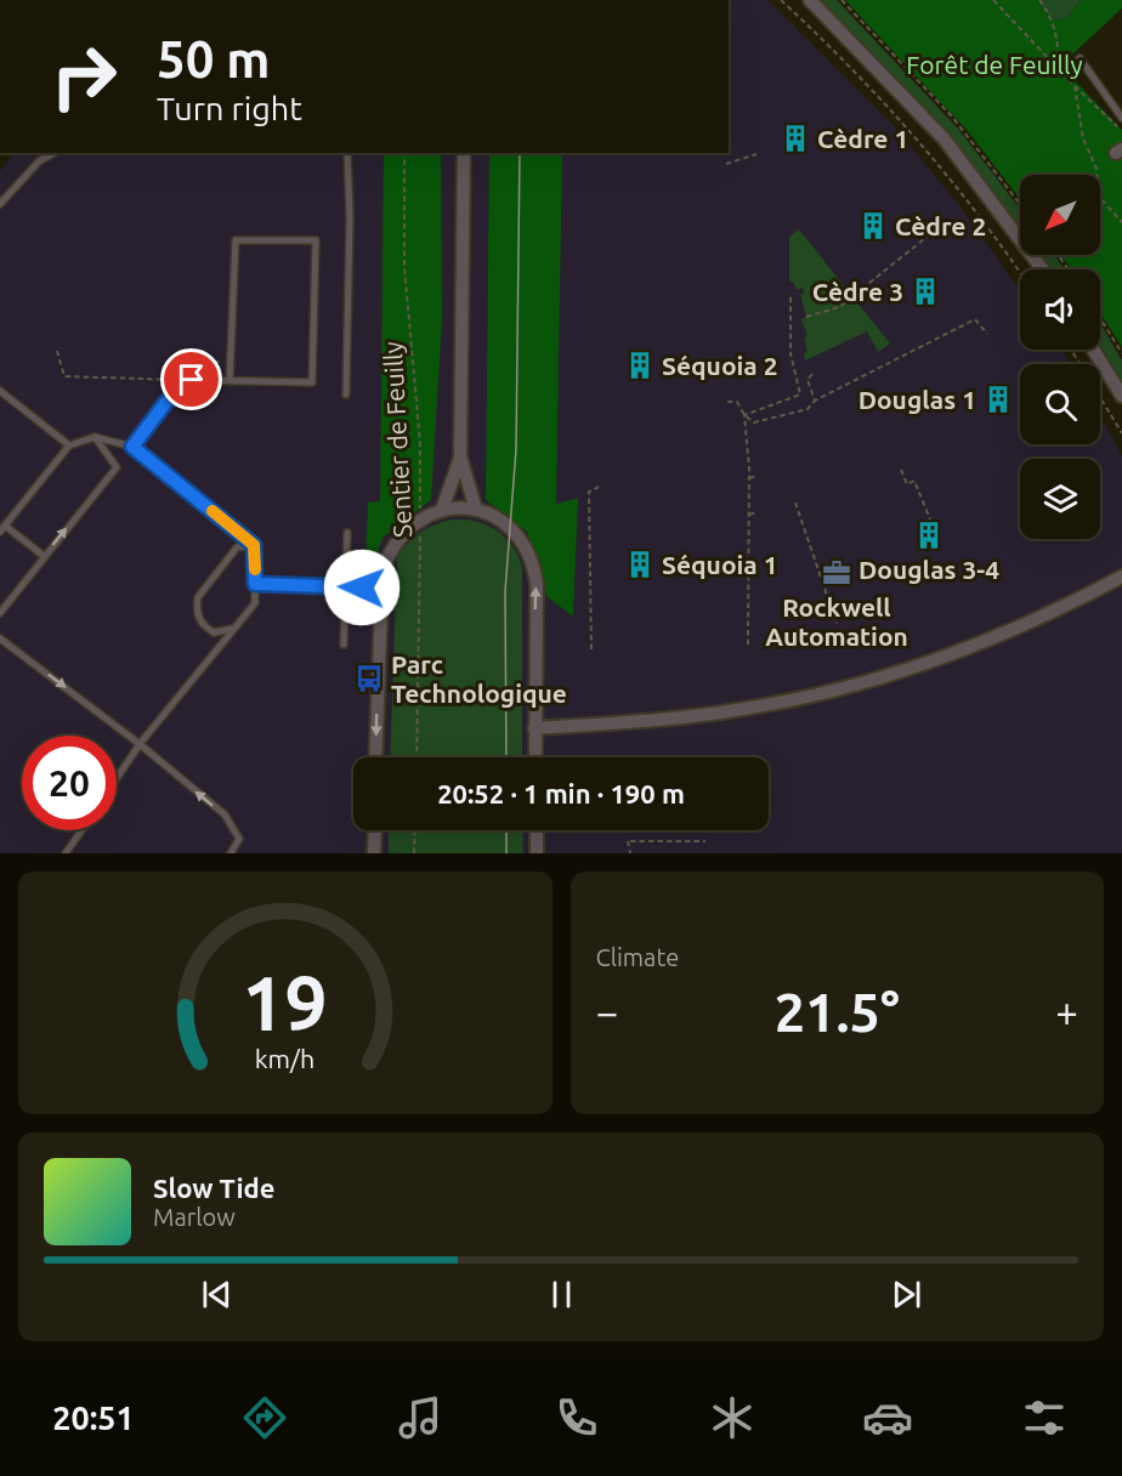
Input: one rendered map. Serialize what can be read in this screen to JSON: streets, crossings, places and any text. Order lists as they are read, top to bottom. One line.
{"streets":{"path":["Sentier de Feuilly"]},"parks":["Forêt de Feuilly"],"places":{"building":["Cèdre 1","Cèdre 2","Cèdre 3","Séquoia 2","Douglas 1","Douglas 3-4","Séquoia 1"],"office":["Rockwell Automation"],"bus stop":["Parc Technologique"]},"north":"bottom left","page":{"turn":["50 m","Turn right"],"limit":"20","trip":"20:52 · 1 min · 190 m","tile":"Climate","heat":["−","21.5°","+"],"song":["Slow Tide","Marlow"],"tabs":"20:51","gauge":["19","km/h"]}}
